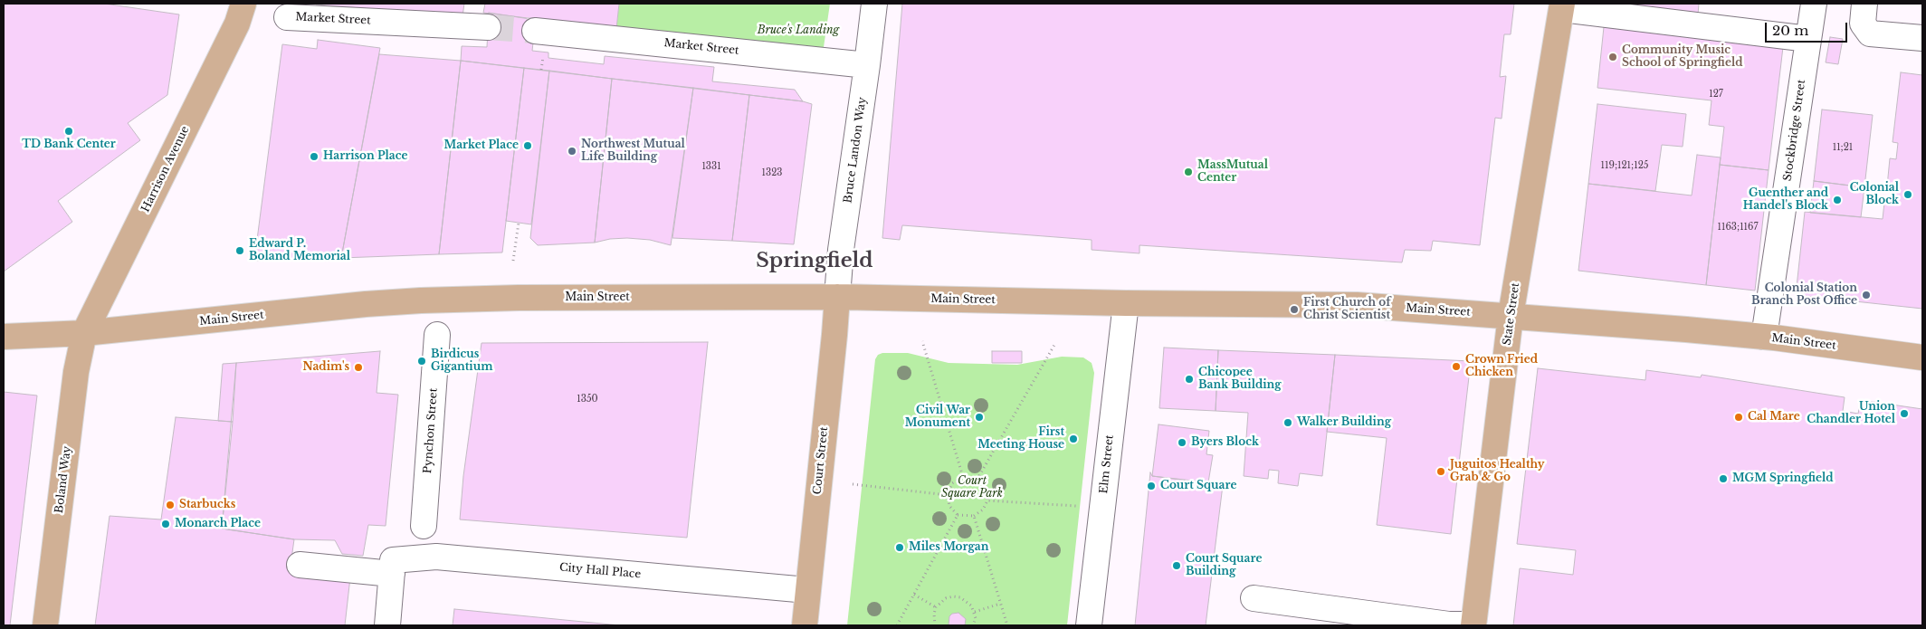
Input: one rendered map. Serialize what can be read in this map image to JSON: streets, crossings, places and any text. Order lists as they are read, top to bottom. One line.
{"streets":{"main road":["Harrison Avenue","Main Street","State Street","Court Street","Boland Way"],"street":["Market Street","Stockbridge Street","Bruce Landon Way","Pynchon Street","Elm Street","City Hall Place"]},"crossings":[["Market Street","Bruce Landon Way"],["Stockbridge Street","Main Street"],["Bruce Landon Way","Main Street"],["Bruce Landon Way","Court Street"],["Harrison Avenue","Main Street"],["Harrison Avenue","Boland Way"],["Main Street","State Street"],["Main Street","Court Street"],["Main Street","Elm Street"],["Main Street","Boland Way"],["Court Street","City Hall Place"]],"districts":["Springfield"],"parks":["Bruce's Landing","Court Square Park"],"places":["Community Music School of Springfield","TD Bank Center","Market Place","Northwest Mutual Life Building","Harrison Place","MassMutual Center","Colonial Block","Guenther and Handel's Block","Edward P. Boland Memorial","Colonial Station Branch Post Office","First Church of Christ Scientist","Birdicus Gigantium","Crown Fried Chicken","Nadim's","Chicopee Bank Building","Union Chandler Hotel","Civil War Monument","Cal Mare","Walker Building","First Meeting House","Byers Block","Juguitos Healthy Grab & Go","MGM Springfield","Court Square","Starbucks","Monarch Place","Miles Morgan","Court Square Building"],"house_numbers":["127","11;21","119;121;125","1331","1323","1163;1167","1350"],"scale_bar":"20 m"}
